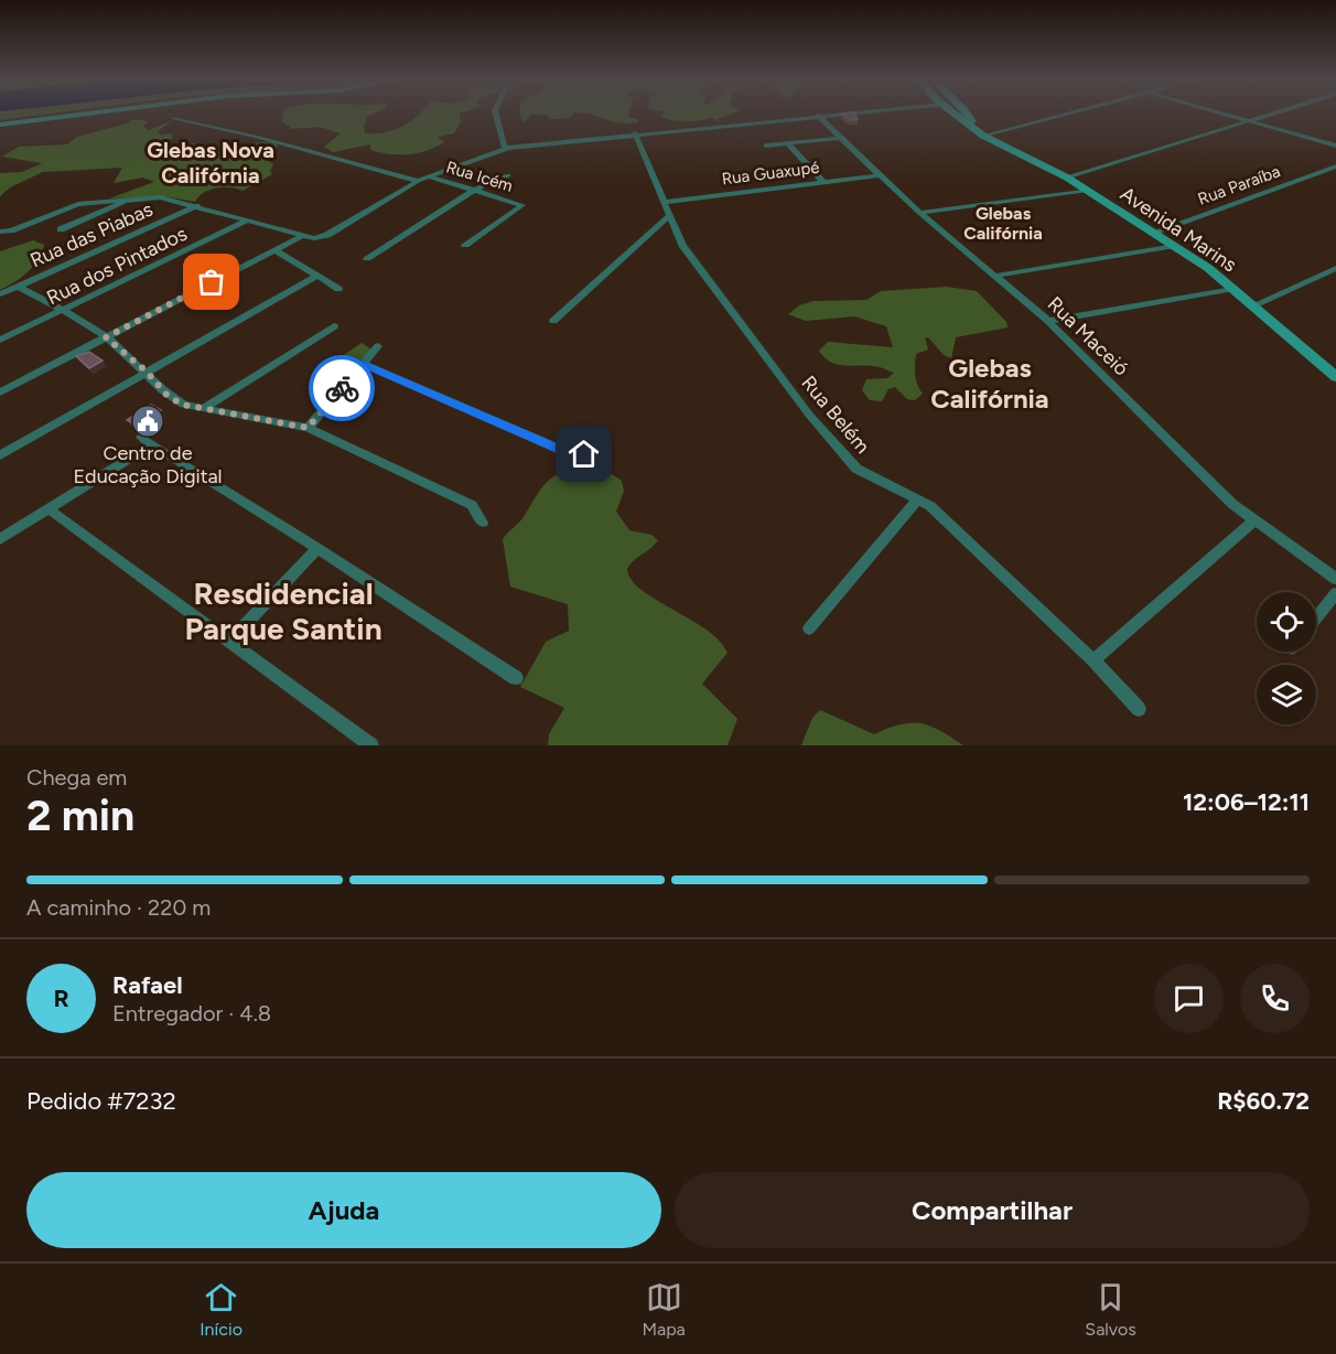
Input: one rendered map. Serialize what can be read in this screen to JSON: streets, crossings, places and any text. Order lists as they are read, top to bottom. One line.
{"streets":{"main road":["Avenida Marins"],"street":["Rua Guaxupé","Rua Icém","Rua Paraíba","Rua das Piabas","Rua dos Pintados","Rua Maceió","Rua Belém"]},"crossings":[["Rua Guaxupé","Rua Maceió"],["Rua Guaxupé","Rua Belém"],["Rua Paraíba","Avenida Marins"]],"districts":["Glebas Nova Califórnia","Glebas Califórnia","Glebas Califórnia","Resdidencial Parque Santin"],"places":{"public building":["Centro de Educação Digital"]},"page":{"heading":["2 min","Chega em","12:06–12:11"],"panel":["Rafael","Entregador · 4.8","Pedido #7232","R$60.72"],"bar":"A caminho · 220 m","round":"R","buttons":["Ajuda","Compartilhar"],"tabs":["Início","Mapa","Salvos"]}}
